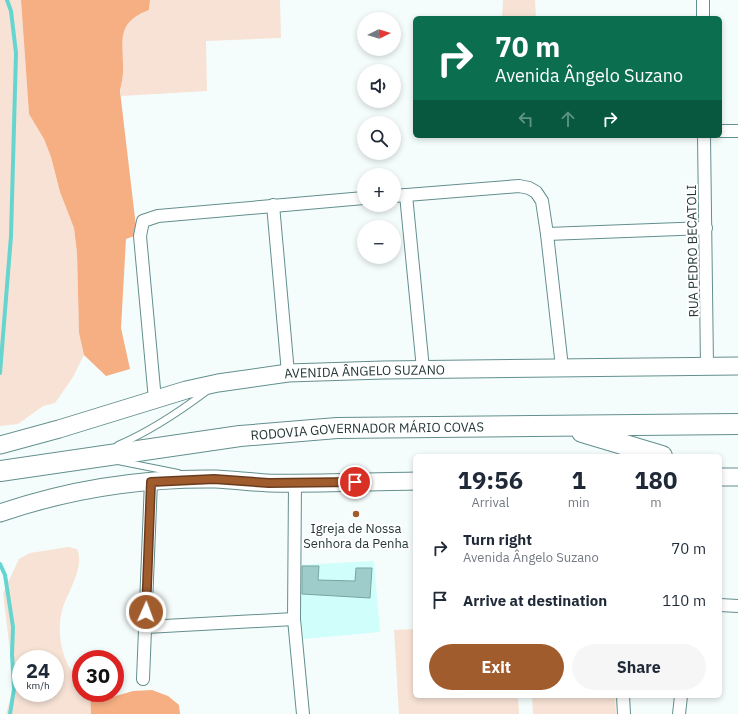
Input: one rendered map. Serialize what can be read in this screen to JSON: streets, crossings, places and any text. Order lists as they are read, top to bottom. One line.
{"streets":{"highway":["RODOVIA GOVERNADOR MÁRIO COVAS"],"main road":["AVENIDA ÂNGELO SUZANO"],"street":["RUA PEDRO BECATOLI"]},"crossings":[["RUA PEDRO BECATOLI","AVENIDA ÂNGELO SUZANO"]],"places":["Igreja de Nossa Senhora da Penha"],"north":"right","page":{"map_buttons":["+","−"],"turn":["70 m","Avenida Ângelo Suzano"],"eta":["19:56","Arrival","1","min","180","m"],"list":[{"name":"Turn right","note":"Avenida Ângelo Suzano","value":"70 m"},{"name":"Arrive at destination","value":"110 m"}],"buttons":["Exit","Share"],"speed":"24 km/h","limit":"30"}}
